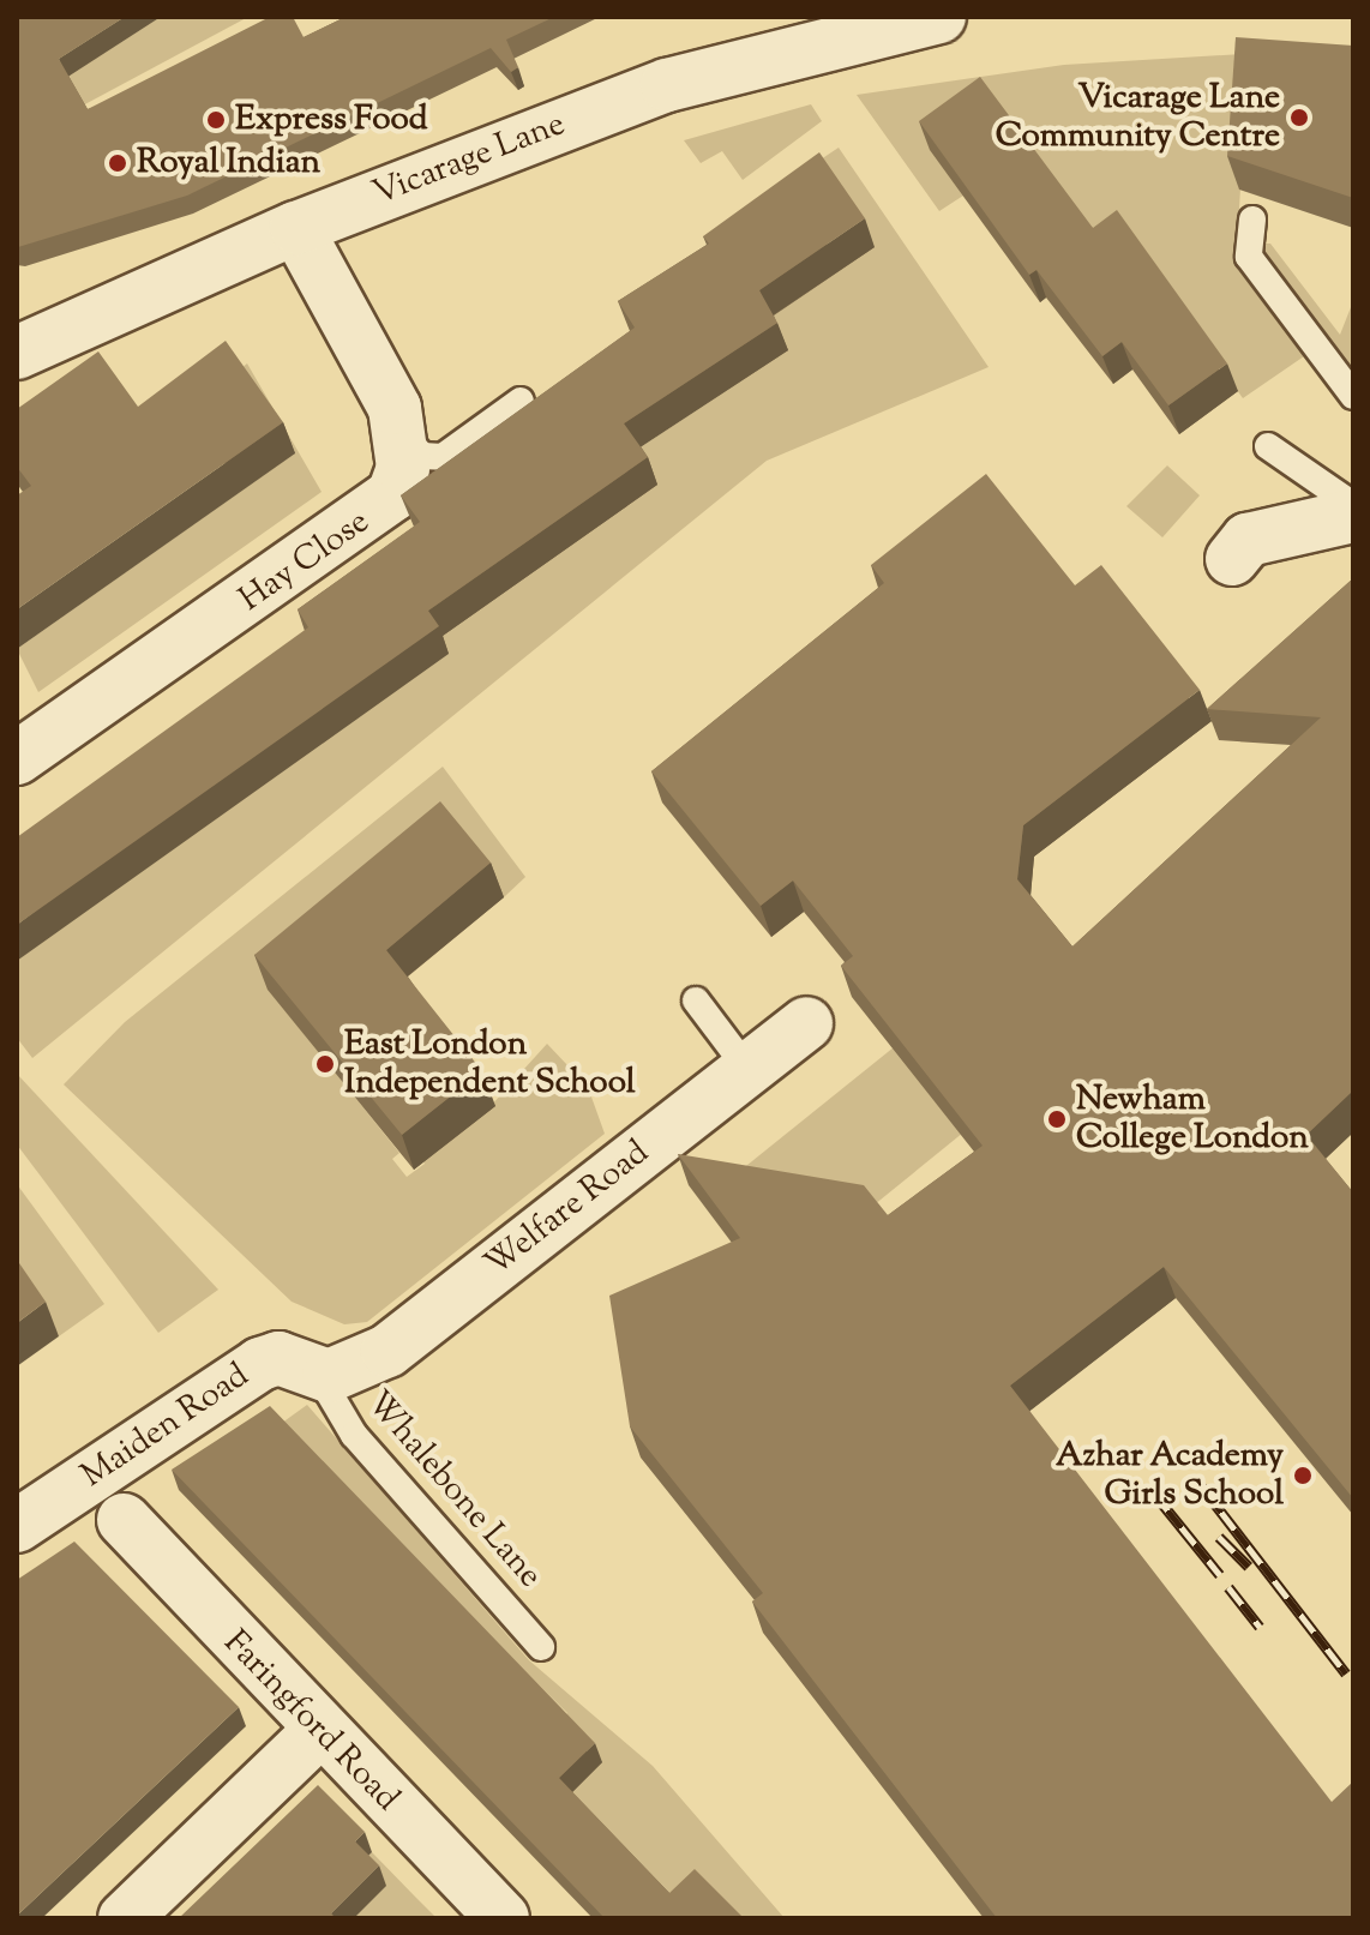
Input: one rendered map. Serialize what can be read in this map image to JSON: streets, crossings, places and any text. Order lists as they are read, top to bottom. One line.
{"streets":{"street":["Vicarage Lane","Hay Close","Welfare Road","Maiden Road","Faringford Road"],"lane":["Whalebone Lane"]},"crossings":[["Welfare Road","Maiden Road"],["Welfare Road","Whalebone Lane"],["Maiden Road","Whalebone Lane"]],"places":["Vicarage Lane Community Centre","Express Food","Royal Indian","East London Independent School","Newham College London","Azhar Academy Girls School"]}
